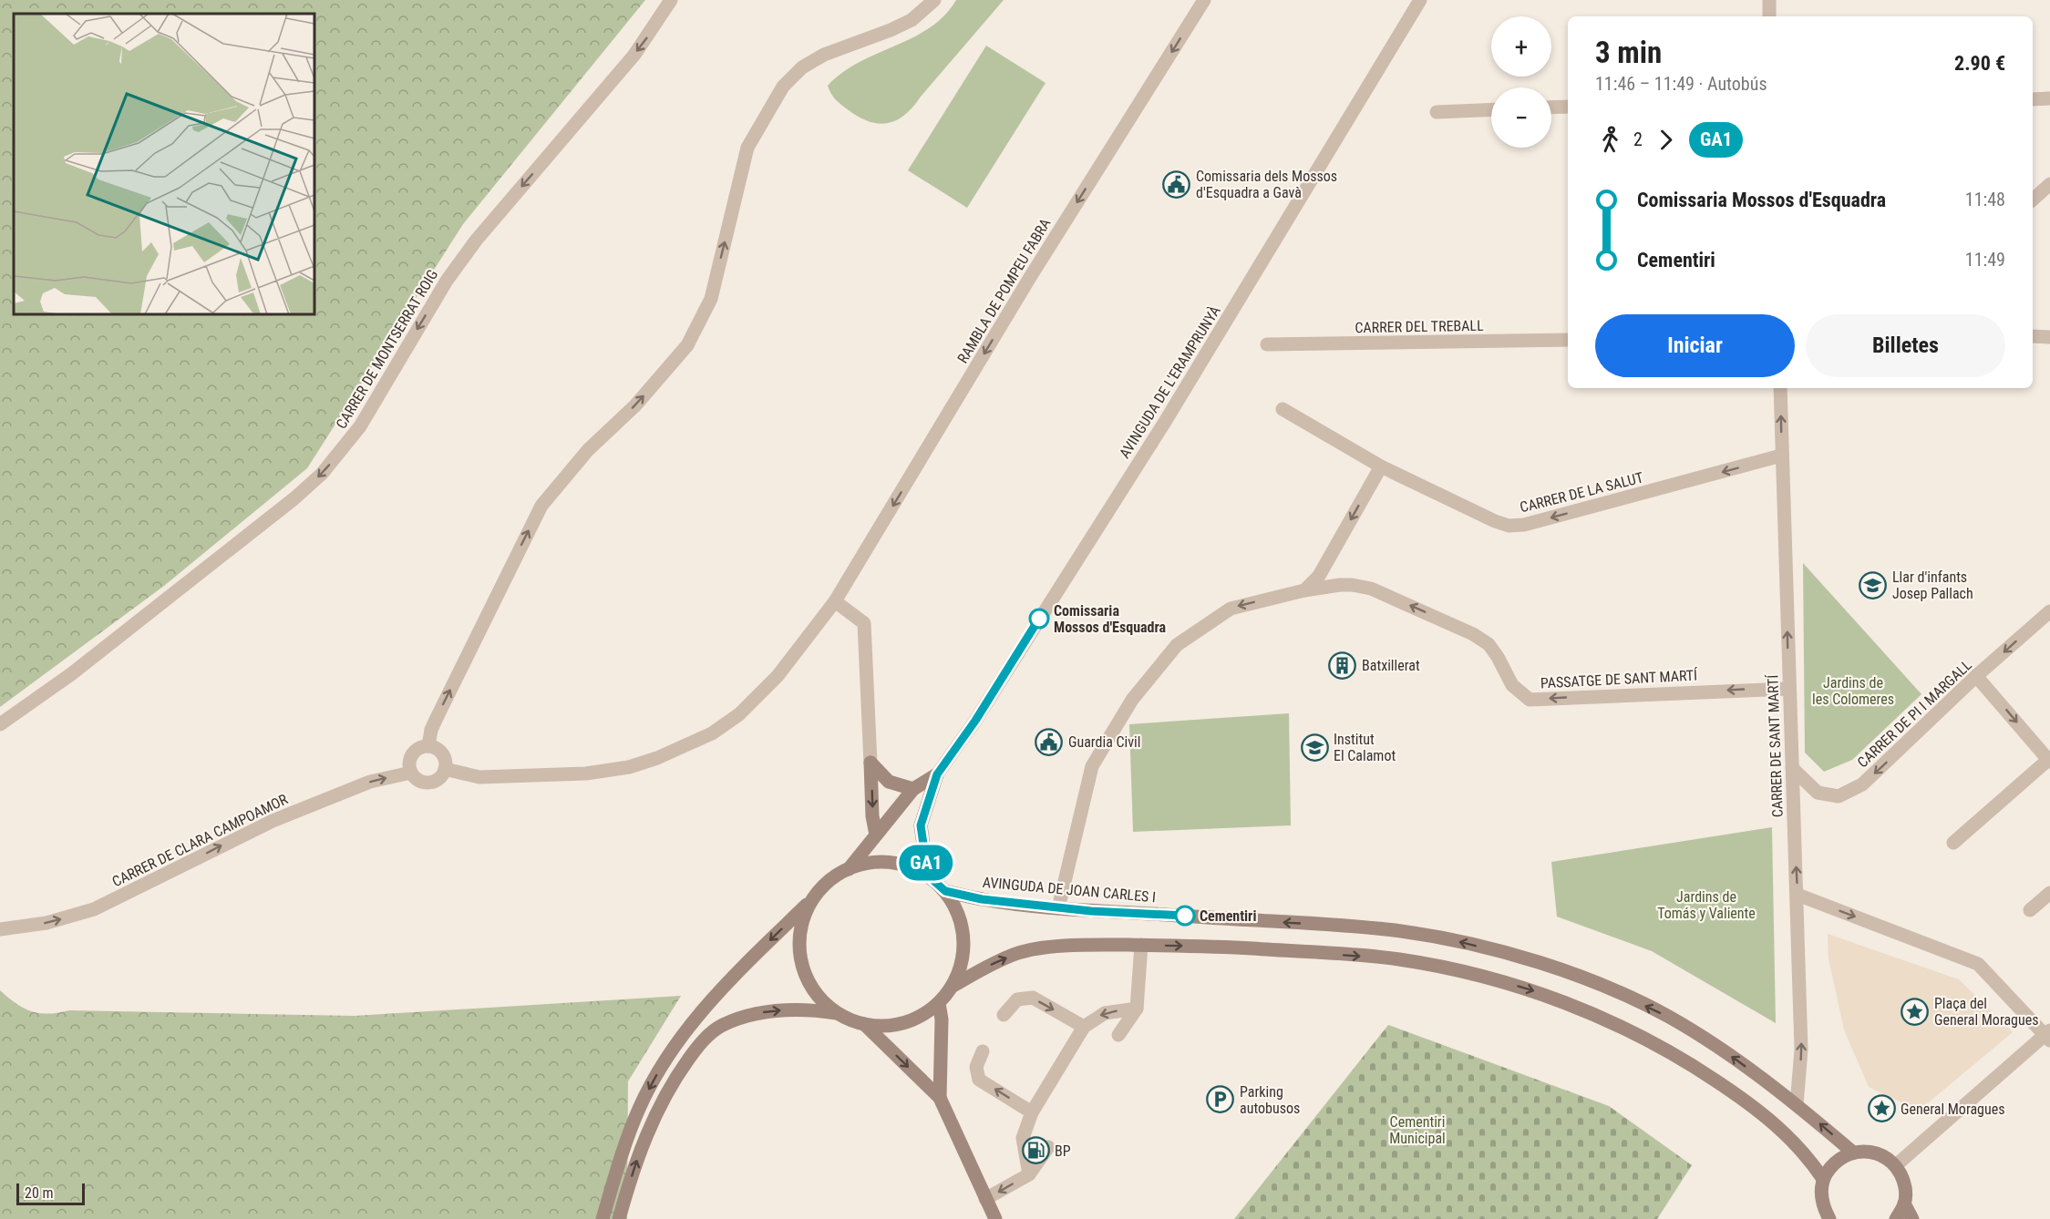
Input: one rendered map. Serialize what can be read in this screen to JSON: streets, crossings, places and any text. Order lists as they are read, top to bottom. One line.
{"streets":{"main road":["AVINGUDA DE JOAN CARLES I"],"street":["RAMBLA DE POMPEU FABRA","CARRER DEL TREBALL","CARRER DE MONTSERRAT ROIG","AVINGUDA DE L'ERAMPRUNYÀ","CARRER DE LA SALUT","PASSATGE DE SANT MARTÍ","CARRER DE PI I MARGALL","CARRER DE SANT MARTÍ","CARRER DE CLARA CAMPOAMOR"]},"crossings":[["CARRER DE LA SALUT","CARRER DE SANT MARTÍ"],["PASSATGE DE SANT MARTÍ","CARRER DE SANT MARTÍ"],["PASSATGE DE SANT MARTÍ","AVINGUDA DE JOAN CARLES I"],["CARRER DE PI I MARGALL","CARRER DE SANT MARTÍ"],["CARRER DE SANT MARTÍ","AVINGUDA DE JOAN CARLES I"]],"one_way":["RAMBLA DE POMPEU FABRA","CARRER DE MONTSERRAT ROIG","CARRER DE LA SALUT","CARRER DE SANT MARTÍ","CARRER DE CLARA CAMPOAMOR"],"parks":["Jardins de les Colomeres","Jardins de Tomás y Valiente","Cementiri Municipal"],"places":{"public building":["Comissaria dels Mossos d'Esquadra a Gavà","Guardia Civil"],"school or university":["Llar d'infants Josep Pallach","Institut El Calamot"],"other":["Comissaria Mossos d'Esquadra","Cementiri"],"building":["Batxillerat"],"place":["Plaça del General Moragues","General Moragues"],"parking":["Parking autobusos"],"fuel station":["BP"]},"lines":["bus line GA1"],"scale_bar":"20 m","page":{"on_map":"GA1","map_buttons":["+","−"],"heading":["3 min","11:46 – 11:49 · Autobús","2.90 €"],"legs":["2","GA1"],"list":[{"name":"Comissaria Mossos d'Esquadra","value":"11:48"},{"name":"Cementiri","value":"11:49"}],"buttons":["Iniciar","Billetes"],"scale":"20 m"}}
